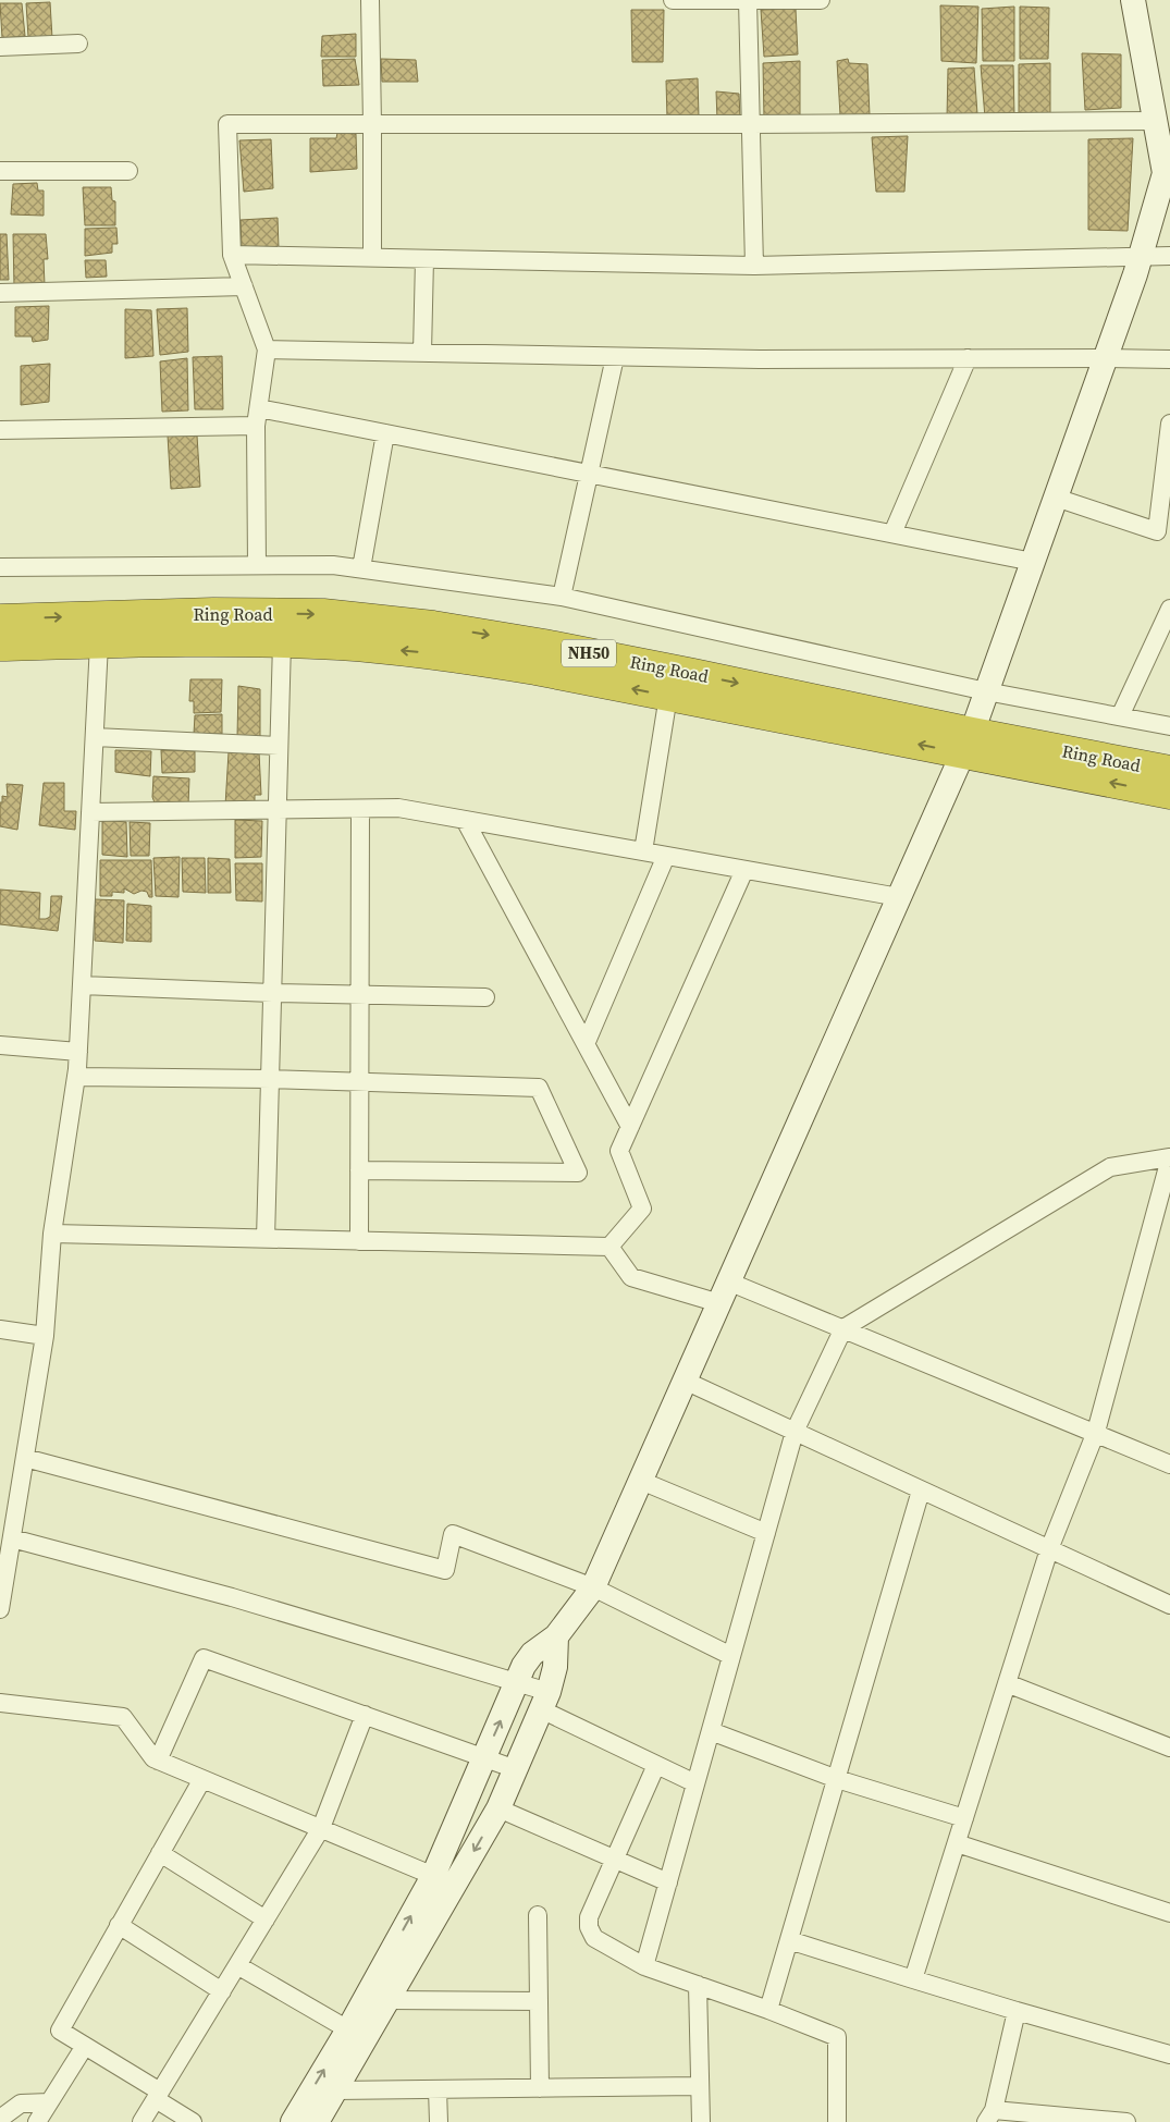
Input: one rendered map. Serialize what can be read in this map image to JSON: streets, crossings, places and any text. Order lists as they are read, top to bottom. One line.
{"streets":{"highway":["Ring Road","NH50"]}}
